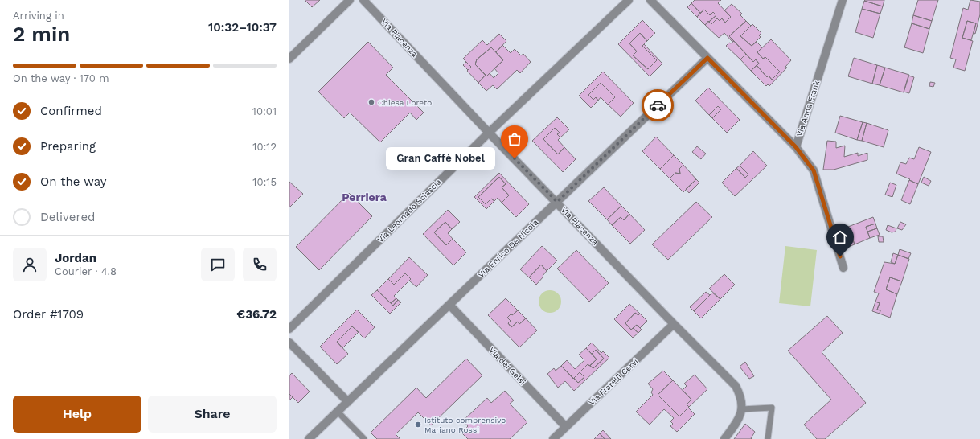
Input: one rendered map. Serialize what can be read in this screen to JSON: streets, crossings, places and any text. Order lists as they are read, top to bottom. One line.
{"streets":{"street":["Via Piacenza","Via Anna Frank","Via Leornado Sciascia","Via Enrico De Nicola","Via dei Gelsi","Via Fratelli Cervi"]},"crossings":[["Via Piacenza","Via Leornado Sciascia"],["Via Piacenza","Via Enrico De Nicola"],["Via Piacenza","Via Fratelli Cervi"],["Via Enrico De Nicola","Via dei Gelsi"],["Via dei Gelsi","Via Fratelli Cervi"]],"districts":["Perriera"],"places":["Chiesa Loreto","Gran Caffè Nobel","Istituto comprensivo Mariano Rossi"],"page":{"heading":["2 min","Arriving in","10:32–10:37"],"panel":["Jordan","Courier · 4.8","Order #1709","€36.72"],"bar":"On the way · 170 m","list":[["Confirmed","10:01"],["Preparing","10:12"],["On the way","10:15"],"Delivered"],"bubble":"Gran Caffè Nobel","buttons":["Help","Share"]}}
